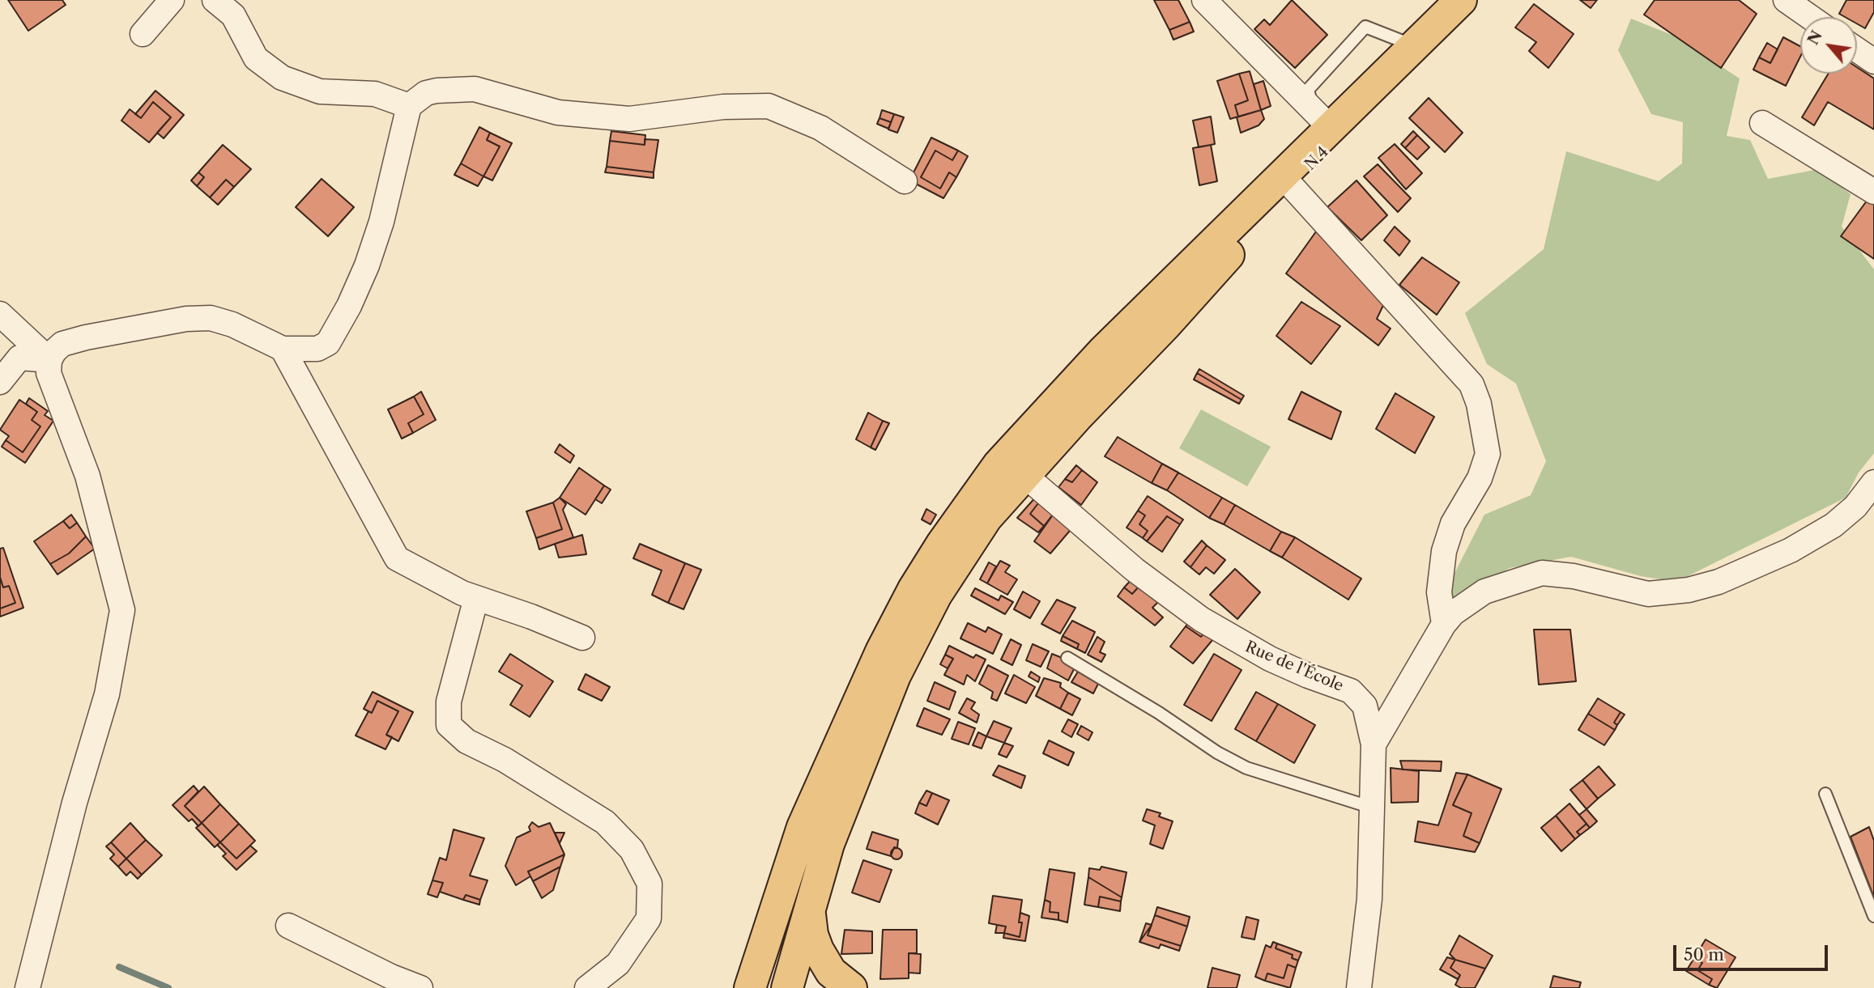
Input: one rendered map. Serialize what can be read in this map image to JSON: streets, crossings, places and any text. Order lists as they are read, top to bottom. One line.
{"streets":{"highway":["N 4"],"street":["Rue de l'École"]},"crossings":[["N 4","Rue de l'École"]],"scale_bar":"50 m","north":"top left"}
